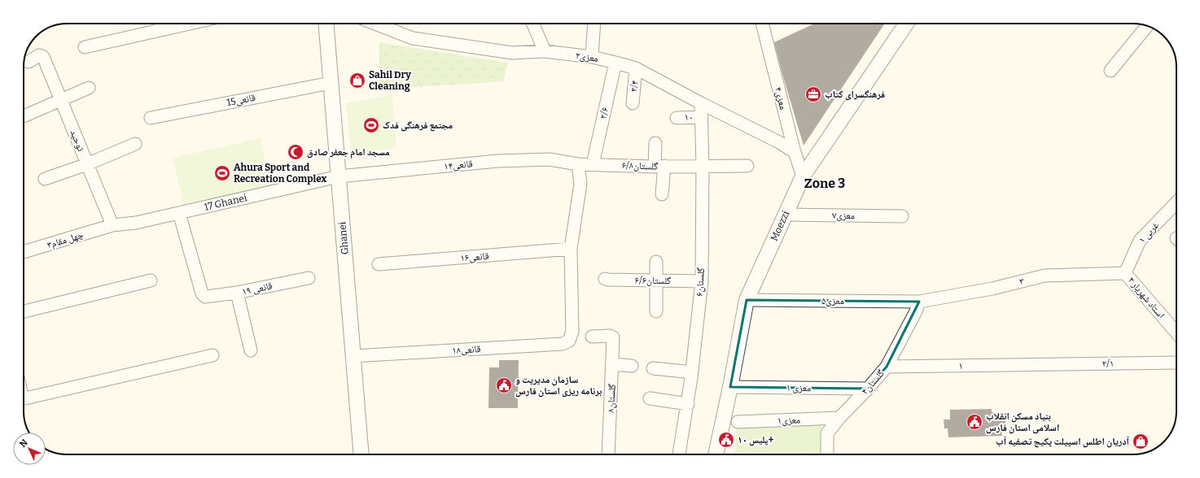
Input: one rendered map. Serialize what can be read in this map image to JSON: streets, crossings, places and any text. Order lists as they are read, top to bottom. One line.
{"streets":{"street":["۲معزی","۲/۴","۴معزی","15قانعی","۲/۶","۱۰","توحید","۱۴قانعی","۶/۸گلستان","17 Ghanei","۷معزی","Moezzi","۱ غربی","Ghanei","چهل مقام۳","۱۶قانعی","۶/۶گلستان","۳","گلستان۶","قانعی ۱۹","استاد شهریار ۲","۵معزی","۱۸قانعی","۲/۱","۱","گلستان۴","معزی ۱","گلستان۸","۱معزی"]},"crossings":[["۲معزی","۲/۴"],["۲معزی","۴معزی"],["۲معزی","۲/۶"],["۲معزی","گلستان۶"],["۴معزی","Moezzi"],["15قانعی","Ghanei"],["۲/۶","۶/۸گلستان"],["۱۰","گلستان۶"],["توحید","17 Ghanei"],["توحید","چهل مقام۳"],["۱۴قانعی","۶/۸گلستان"],["۱۴قانعی","17 Ghanei"],["۱۴قانعی","Ghanei"],["۶/۸گلستان","گلستان۶"],["17 Ghanei","Ghanei"],["17 Ghanei","چهل مقام۳"],["17 Ghanei","قانعی ۱۹"],["۷معزی","Moezzi"],["Moezzi","۵معزی"],["Moezzi","معزی ۱"],["۱ غربی","۳"],["۱ غربی","استاد شهریار ۲"],["Ghanei","۱۸قانعی"],["۱۶قانعی","۱۸قانعی"],["۶/۶گلستان","گلستان۶"],["۳","استاد شهریار ۲"],["۳","۵معزی"],["۳","گلستان۴"],["۵معزی","گلستان۴"],["۲/۱","۱"],["۱","گلستان۴"],["گلستان۴","معزی ۱"],["گلستان۴","۱معزی"]],"districts":["Zone 3"],"places":{"shop":["Sahil Dry Cleaning","آدریان اطلس اسپیلت پکیج تصفیه آب"],"office":["فرهنگسرای کتاب"],"sports":["مجتمع فرهنگی فدک","Ahura Sport and Recreation Complex"],"mosque":["مسجد امام جعفر صادق"],"public building":["سازمان مدیریت و برنامه ریزی استان فارس","بنیاد مسکن انقلاب اسلامی استان فارس","پلیس ۱۰+"]},"north":"top left"}
